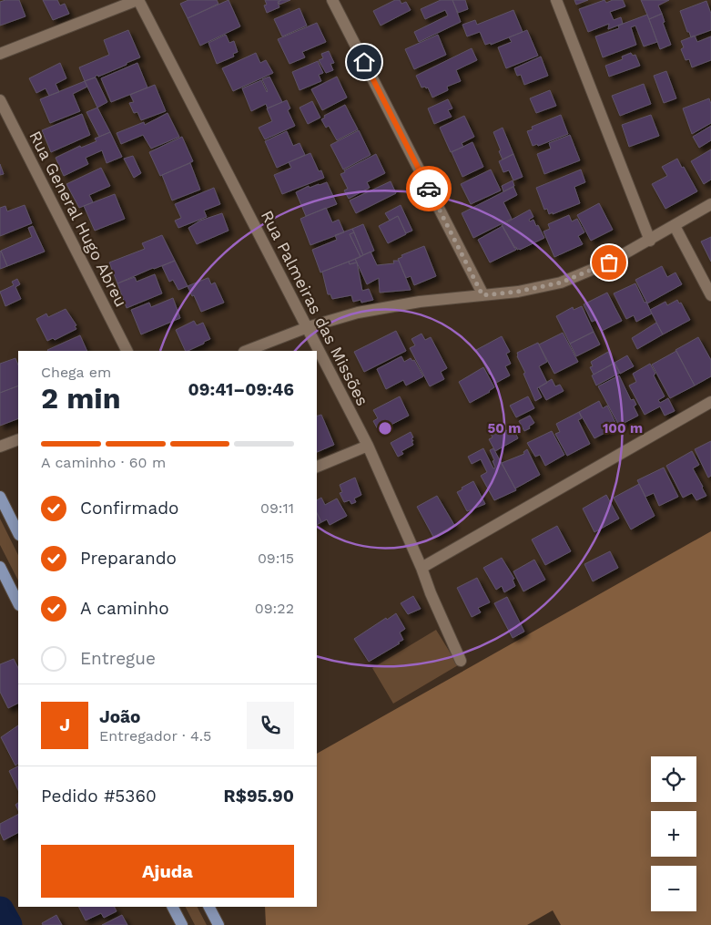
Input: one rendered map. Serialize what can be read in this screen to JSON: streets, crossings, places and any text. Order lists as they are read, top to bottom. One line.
{"streets":{"street":["Rua General Hugo Abreu","Rua Palmeiras das Missões"]},"page":{"heading":["2 min","Chega em","09:41–09:46"],"panel":["João","Entregador · 4.5","Pedido #5360","R$95.90"],"bar":"A caminho · 60 m","list":[["Confirmado","09:11"],["Preparando","09:15"],["A caminho","09:22"],"Entregue"],"round":"J","map_buttons":["+","−"],"buttons":"Ajuda"},"rings":["50 m","100 m"]}
